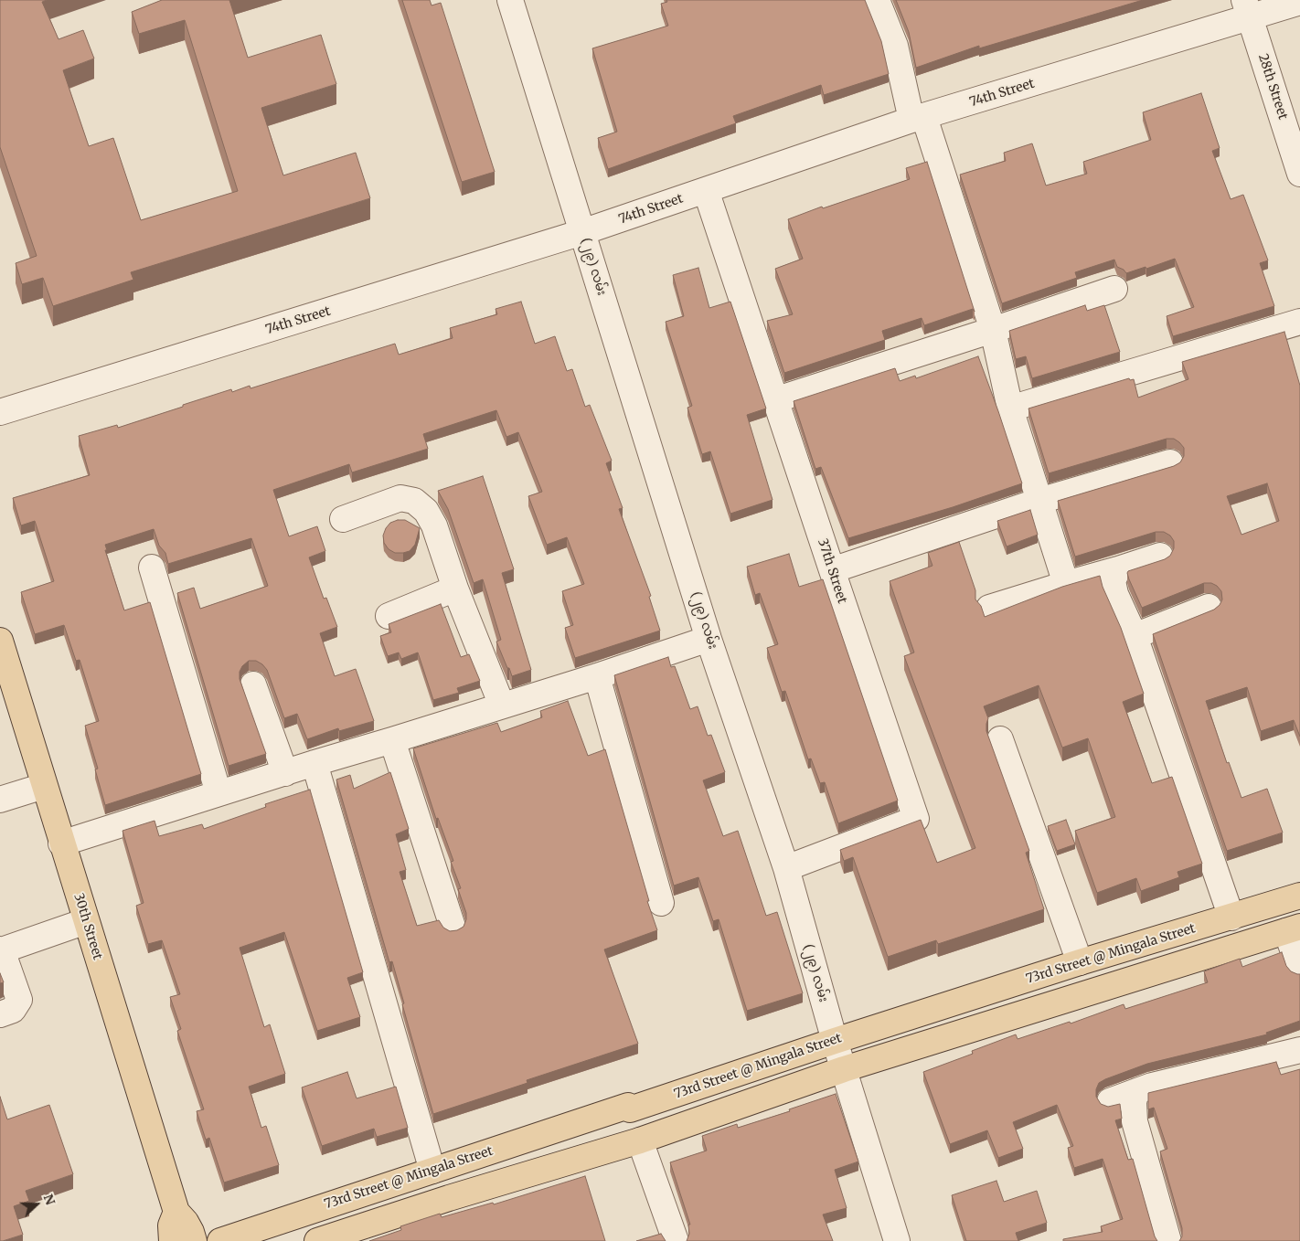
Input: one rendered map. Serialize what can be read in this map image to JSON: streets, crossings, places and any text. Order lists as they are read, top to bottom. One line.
{"streets":{"main road":["30th Street","73rd Street @ Mingala Street"],"street":["28th Street","74th Street","(၂၉) လမ်း","37th Street"]},"crossings":[["28th Street","74th Street"],["74th Street","(၂၉) လမ်း"],["74th Street","37th Street"],["(၂၉) လမ်း","37th Street"],["(၂၉) လမ်း","73rd Street @ Mingala Street"]],"north":"right"}
